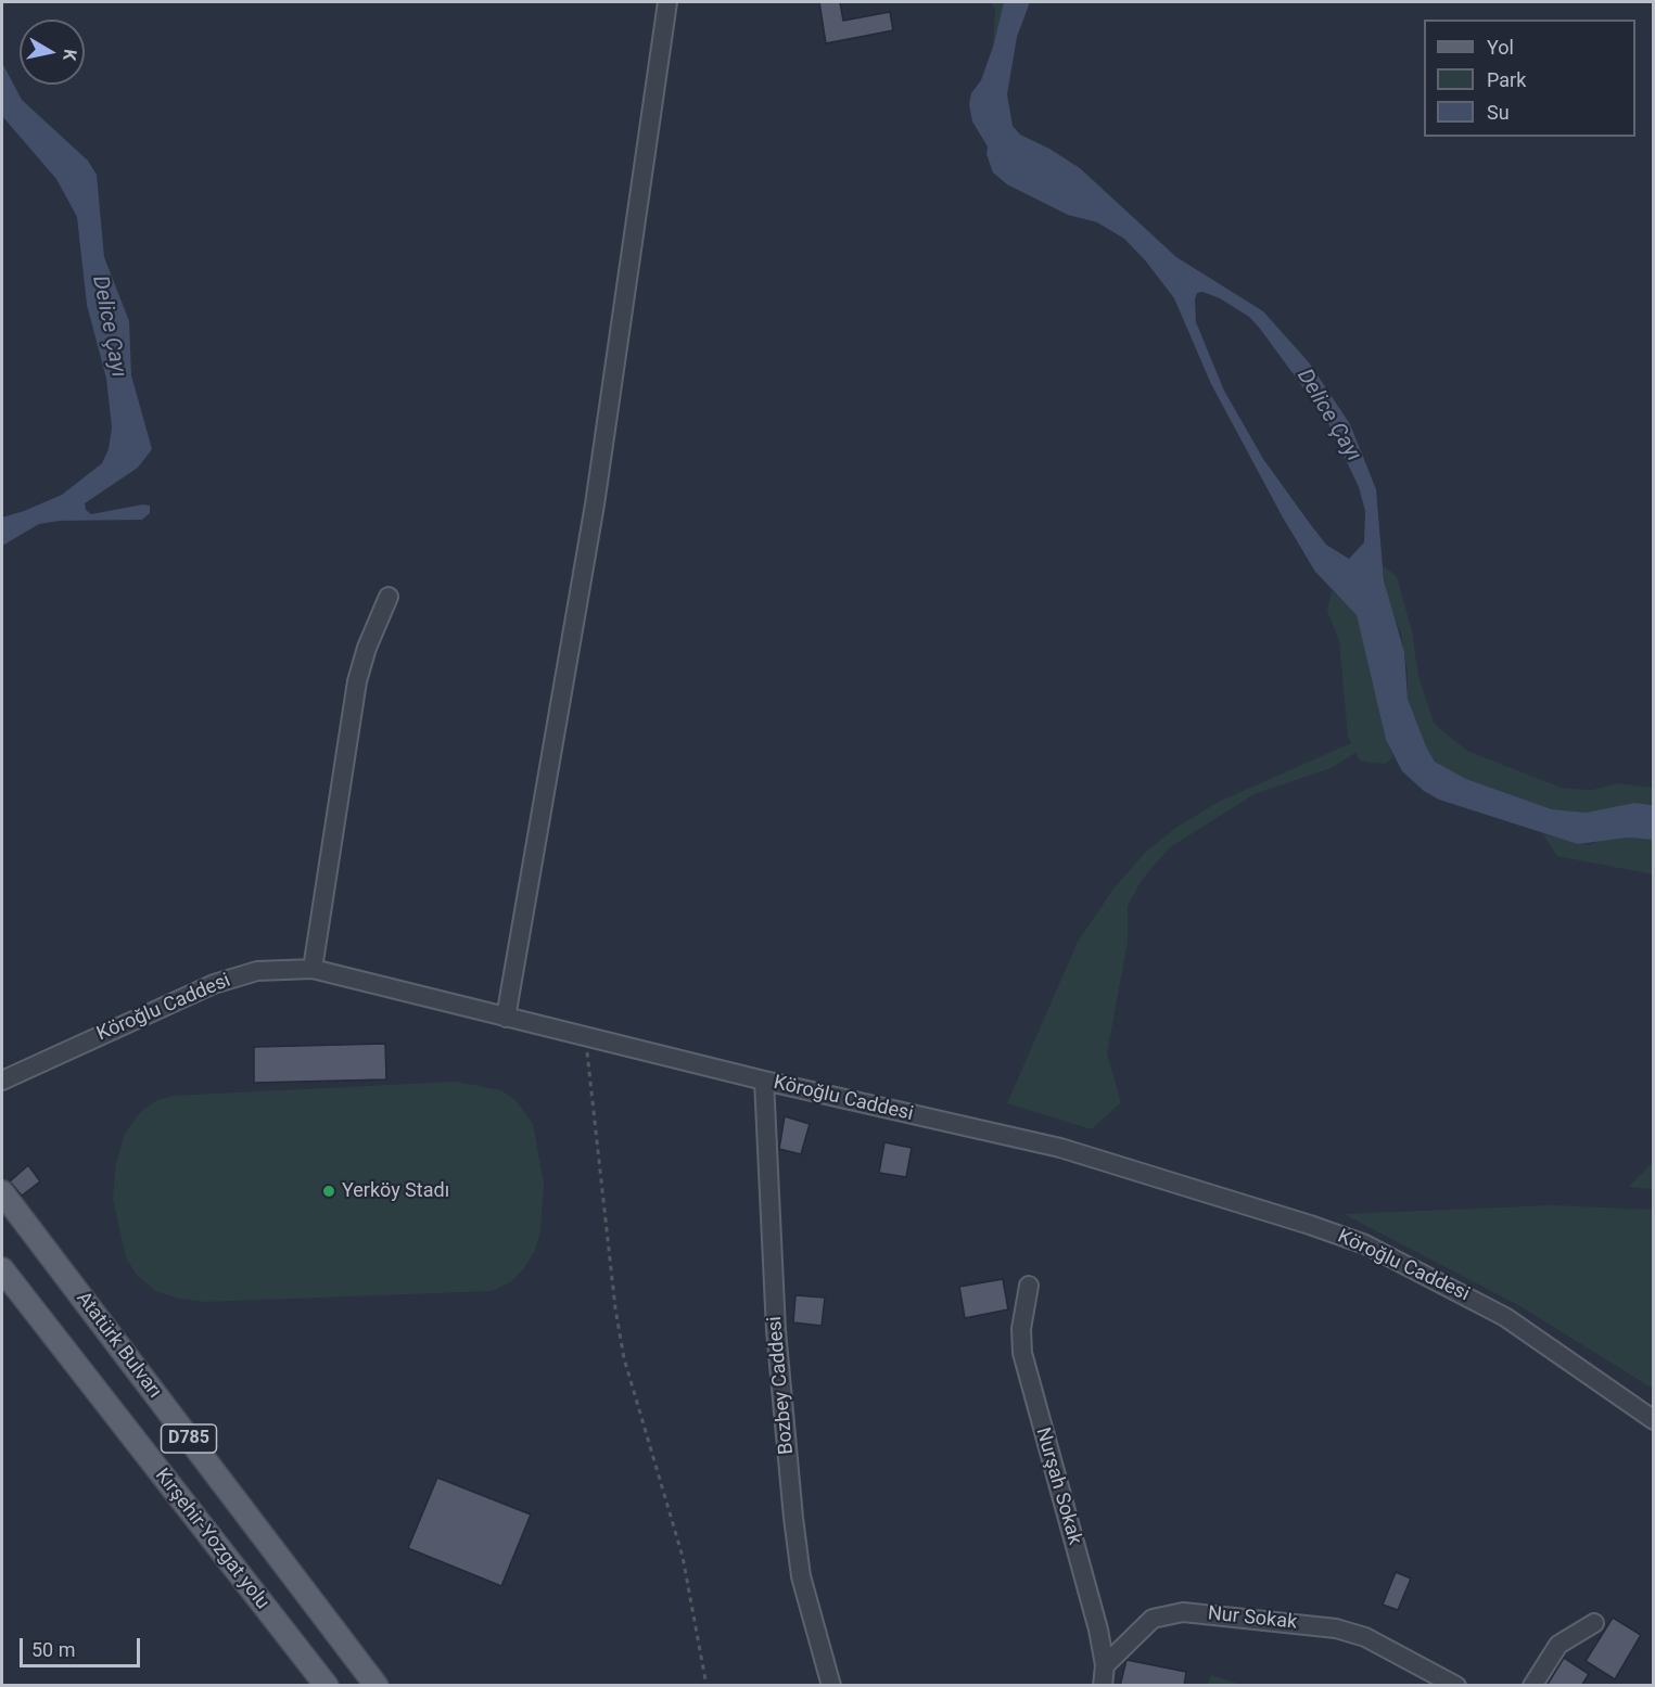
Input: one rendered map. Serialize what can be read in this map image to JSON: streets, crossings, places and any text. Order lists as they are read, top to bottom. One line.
{"streets":{"main road":["Atatürk Bulvarı","D785","Kırşehir-Yozgat yolu"],"street":["Köroğlu Caddesi","Bozbey Caddesi","Nurşah Sokak","Nur Sokak"]},"crossings":[["Köroğlu Caddesi","Bozbey Caddesi"],["Nurşah Sokak","Nur Sokak"]],"water":["Delice Çayı"],"places":["Yerköy Stadı"],"legend":["Yol","Park","Su"],"scale_bar":"50 m","north":"right"}
